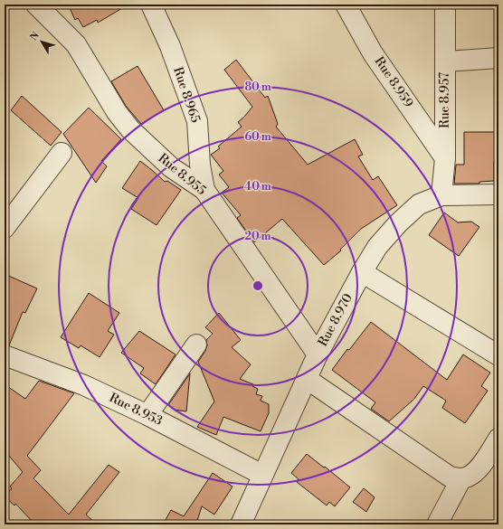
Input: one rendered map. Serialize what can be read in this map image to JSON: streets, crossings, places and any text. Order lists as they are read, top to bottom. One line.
{"streets":{"street":["Rue 8.959","Rue 8.965","Rue 8.957","Rue 8.955","Rue 8.970","Rue 8.953"]},"crossings":[["Rue 8.959","Rue 8.957"],["Rue 8.965","Rue 8.955"],["Rue 8.957","Rue 8.970"],["Rue 8.955","Rue 8.970"],["Rue 8.970","Rue 8.953"]],"north":"top left","rings":["80 m","60 m","40 m","20 m"]}
